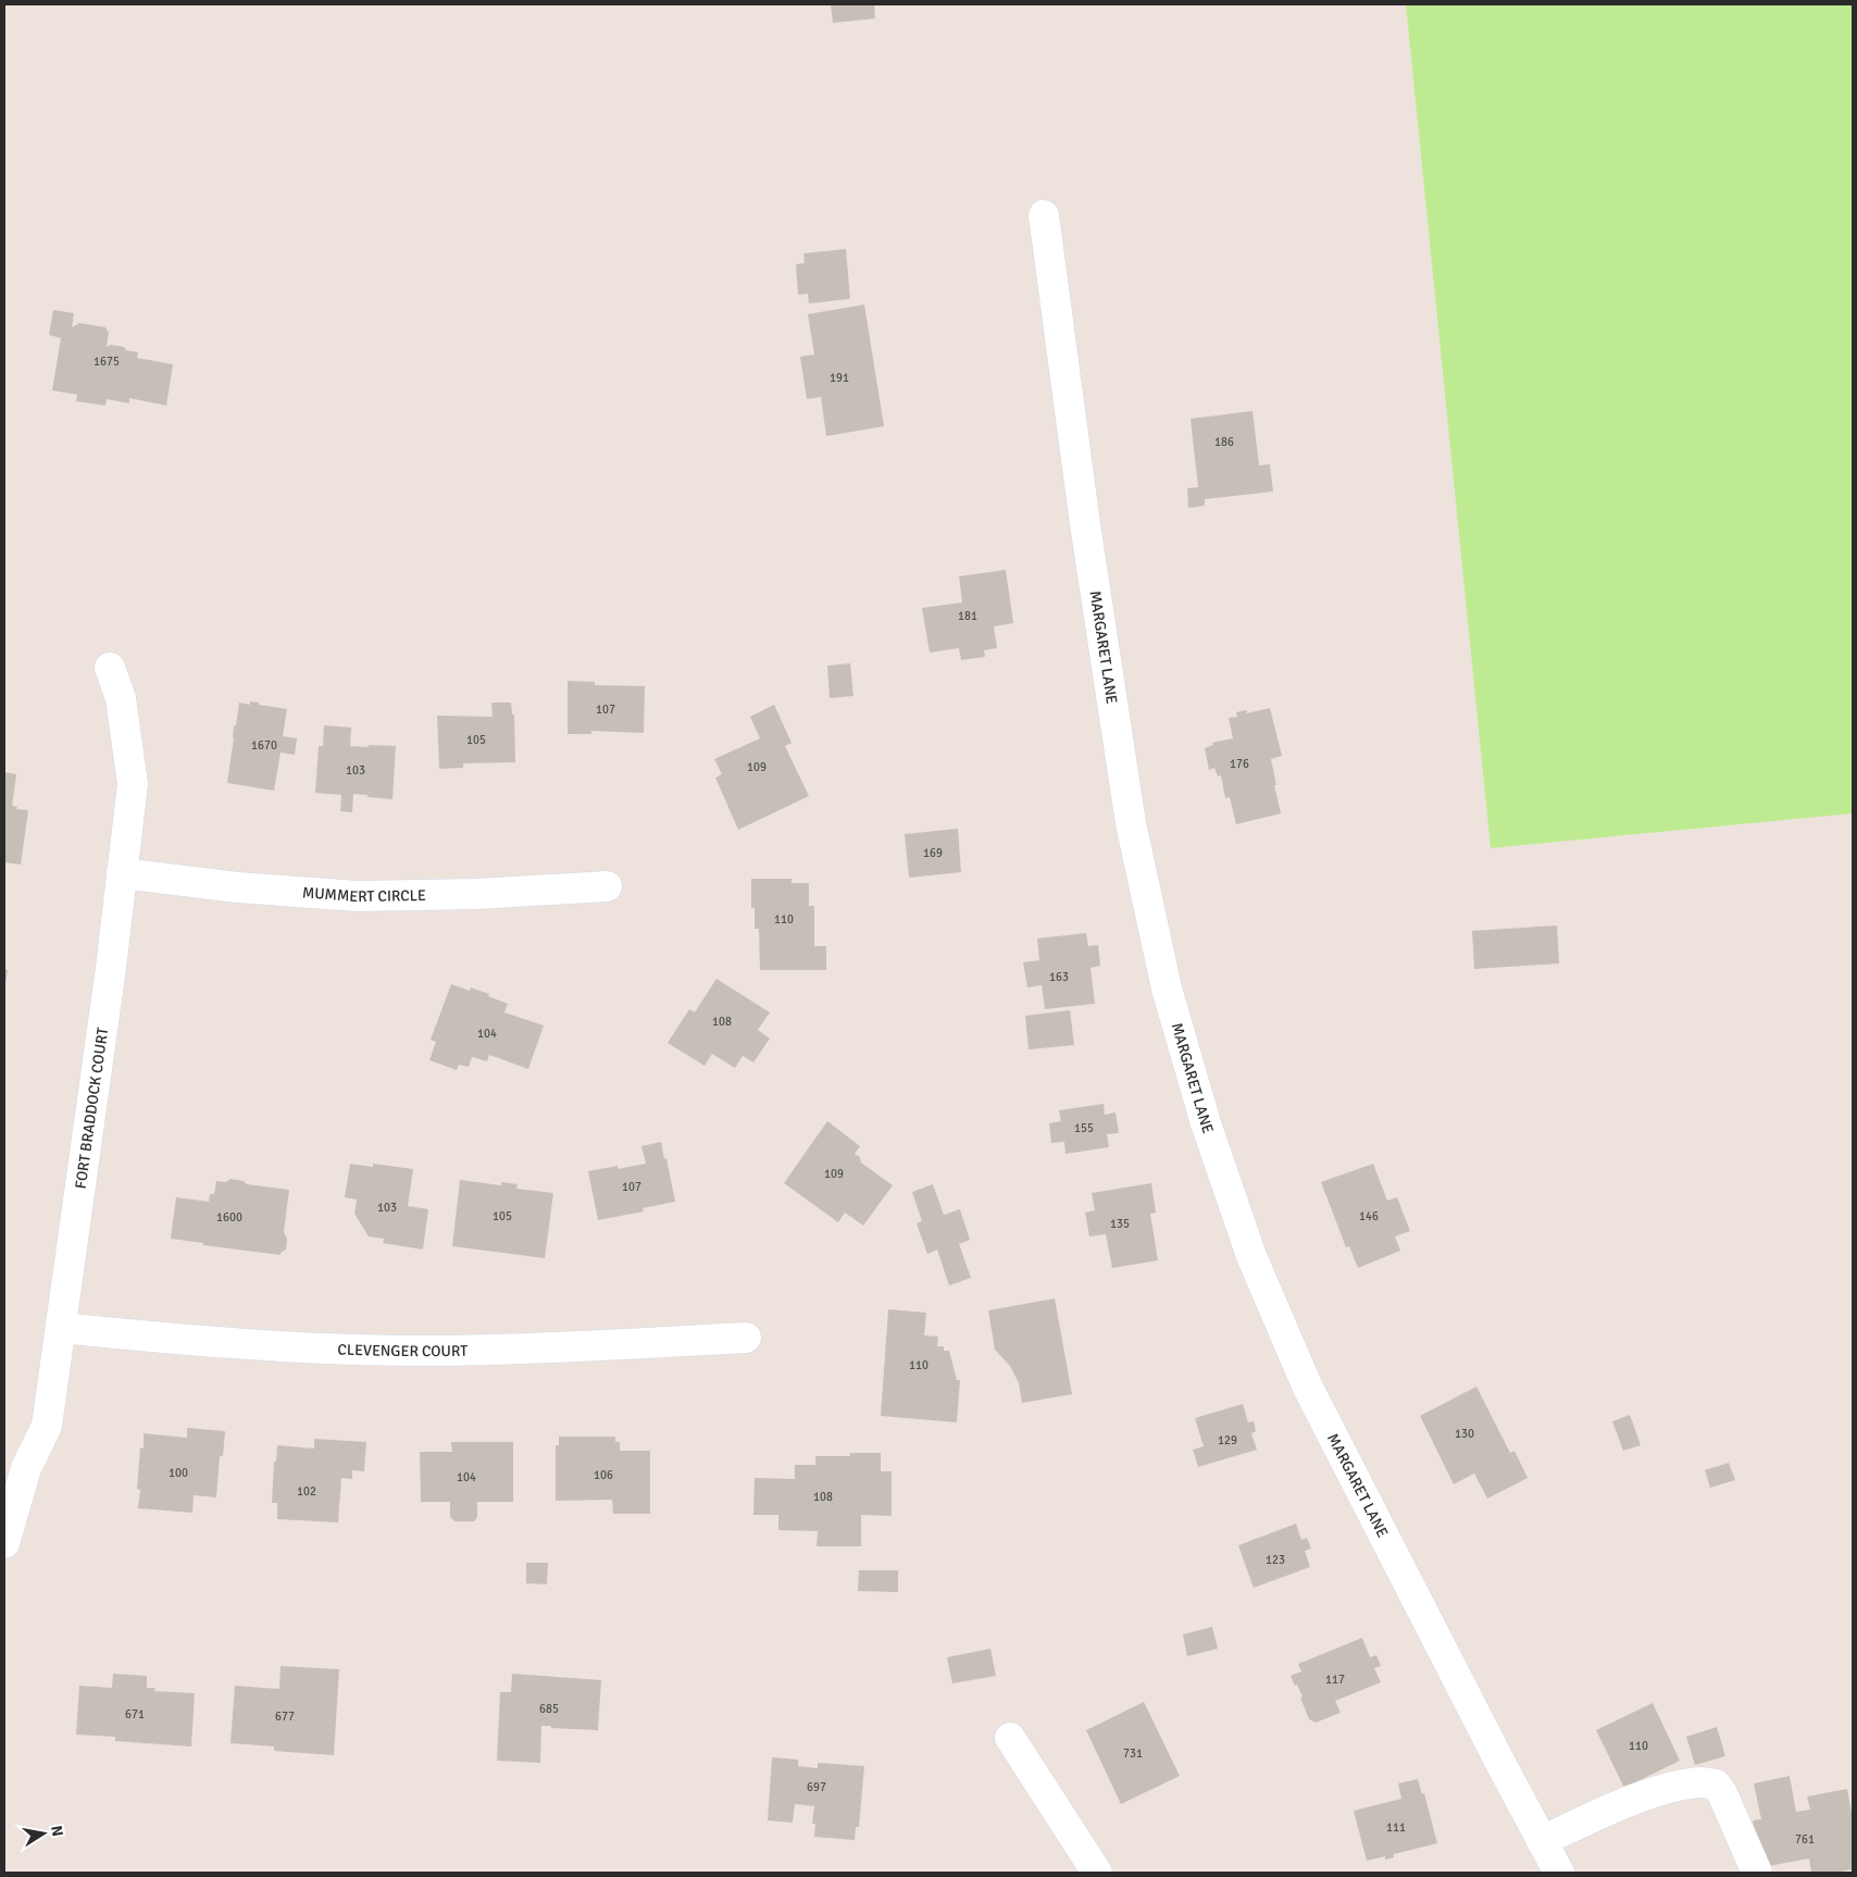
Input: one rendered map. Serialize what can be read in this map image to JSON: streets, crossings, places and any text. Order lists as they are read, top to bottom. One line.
{"streets":{"street":["MARGARET LANE","MUMMERT CIRCLE","FORT BRADDOCK COURT","CLEVENGER COURT"]},"crossings":[["MUMMERT CIRCLE","FORT BRADDOCK COURT"],["FORT BRADDOCK COURT","CLEVENGER COURT"]],"house_numbers":["1675","191","186","181","107","105","1670","176","109","103","169","110","163","108","104","155","109","107","103","105","146","1600","135","110","130","129","100","106","104","102","108","123","117","685","671","677","110","731","697","111","761"],"north":"right"}
